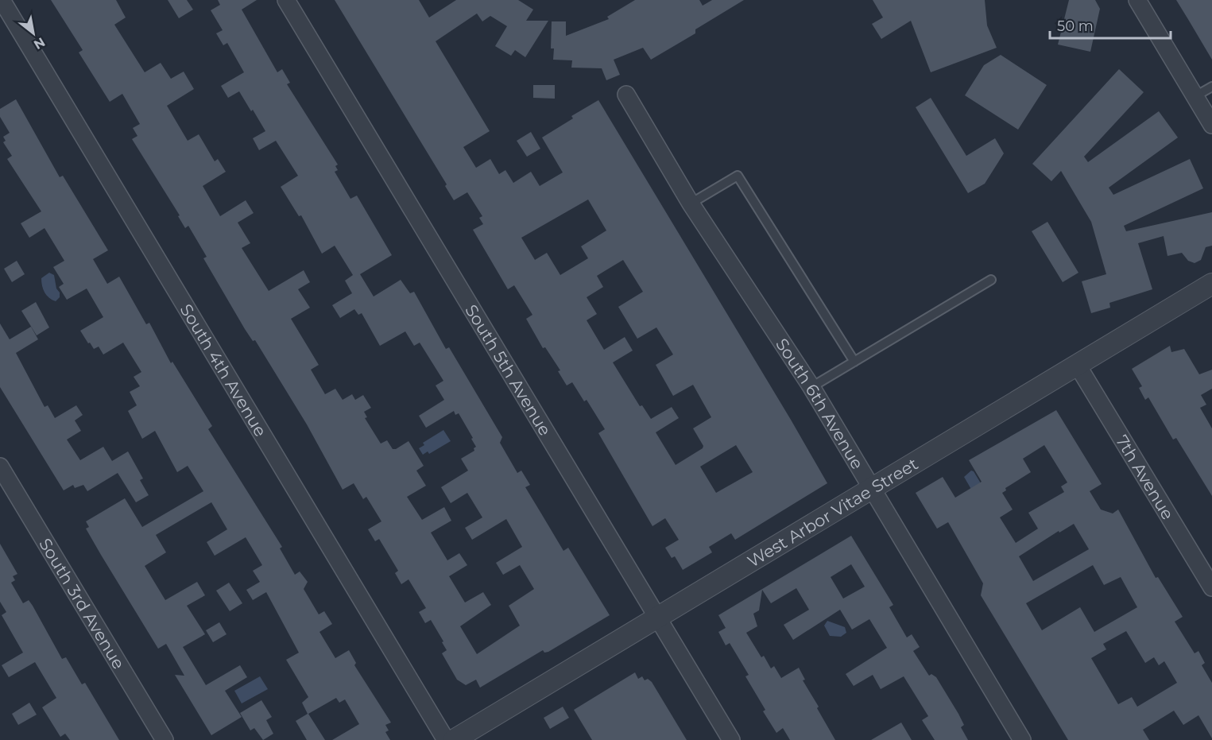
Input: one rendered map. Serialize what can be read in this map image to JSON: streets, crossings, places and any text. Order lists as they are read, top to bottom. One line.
{"streets":{"street":["South 4th Avenue","South 5th Avenue","South 6th Avenue","7th Avenue","West Arbor Vitae Street","South 3rd Avenue"]},"crossings":[["South 5th Avenue","West Arbor Vitae Street"],["South 6th Avenue","West Arbor Vitae Street"],["7th Avenue","West Arbor Vitae Street"]],"scale_bar":"50 m","north":"bottom right"}
